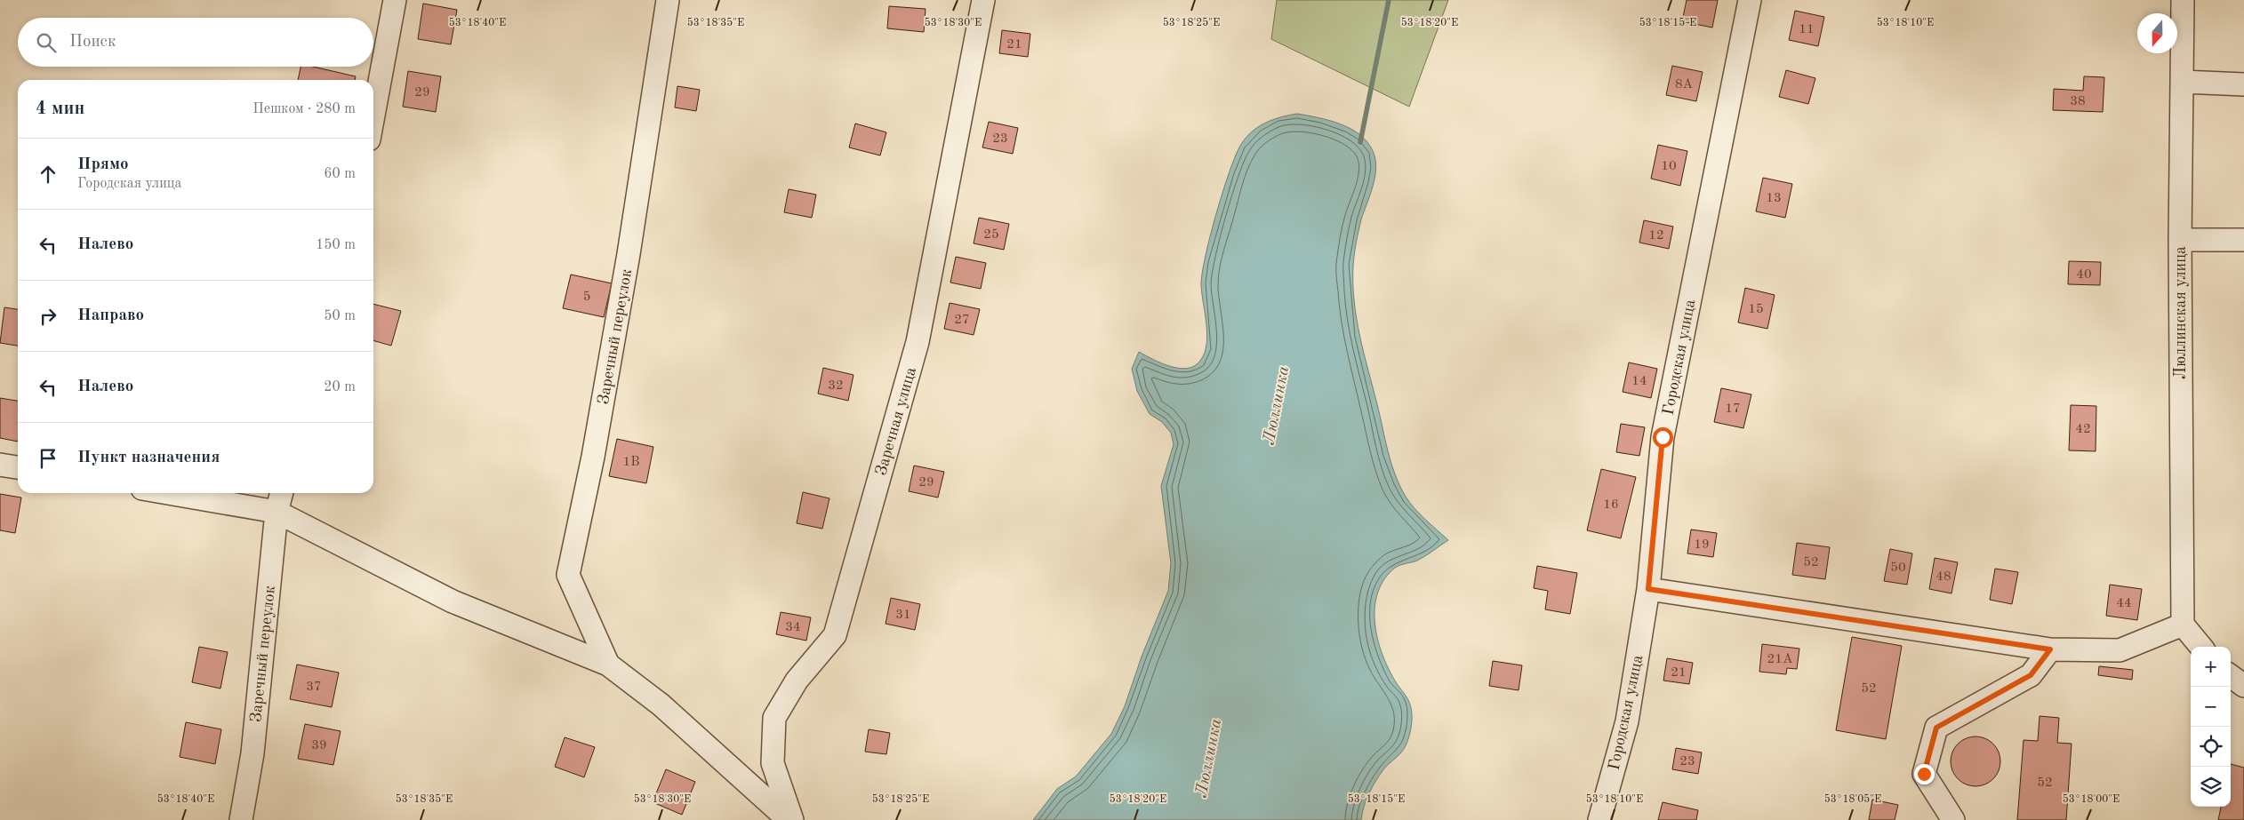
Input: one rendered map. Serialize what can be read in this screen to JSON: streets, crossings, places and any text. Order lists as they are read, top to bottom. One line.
{"streets":{"street":["Люллинская улица","Заречный переулок","Городская улица","Заречная улица"]},"water":["Люллинка"],"house_numbers":["11","21","8А","29","38","23","10","13","25","12","40","5","15","27","14","32","17","42","1В","29","16","19","52","50","48","44","31","34","21А","21","37","52","39","23","52"],"north":"bottom","page":{"search":"Поиск","heading":["4 мин","Пешком · 280 m"],"list":[["Прямо","Городская улица","60 m"],["Налево","150 m"],["Направо","50 m"],["Налево","20 m"],"Пункт назначения"],"map_buttons":["+","−"]},"coordinates":["53°18'40\"E","53°18'35\"E","53°18'30\"E","53°18'25\"E","53°18'20\"E","53°18'15\"E","53°18'10\"E","53°18'05\"E","53°18'00\"E"]}
